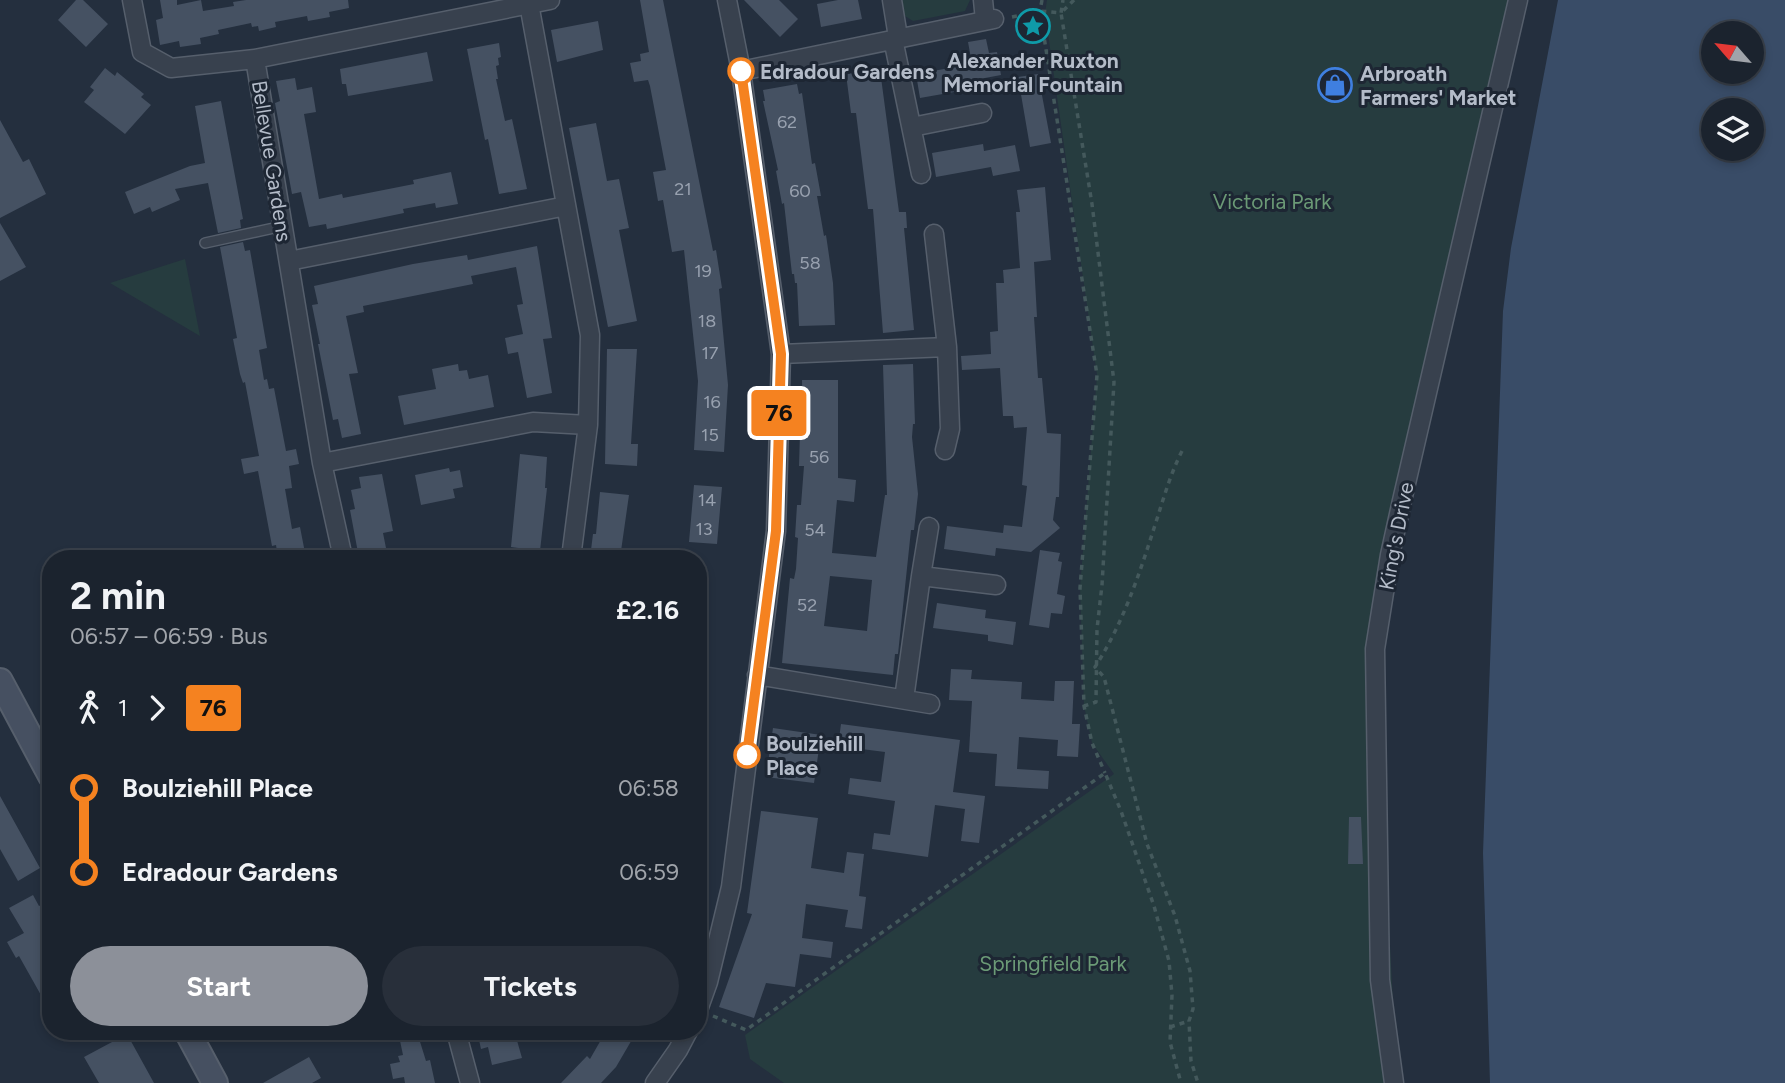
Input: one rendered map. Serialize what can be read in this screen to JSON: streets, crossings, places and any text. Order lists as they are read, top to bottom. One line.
{"streets":{"street":["Bellevue Gardens","King's Drive"]},"parks":["Victoria Park","Springfield Park"],"places":{"place":["Alexander Ruxton Memorial Fountain"],"other":["Edradour Gardens","Boulziehill Place"],"shop":["Arbroath Farmers' Market"]},"lines":["bus line 76"],"house_numbers":["62","21","60","58","19","18","17","16","15","56","14","13","54","52"],"north":"top left","page":{"on_map":"76","heading":["2 min","06:57 – 06:59 · Bus","£2.16"],"legs":["1","76"],"list":[{"name":"Boulziehill Place","value":"06:58"},{"name":"Edradour Gardens","value":"06:59"}],"buttons":["Start","Tickets"]}}
